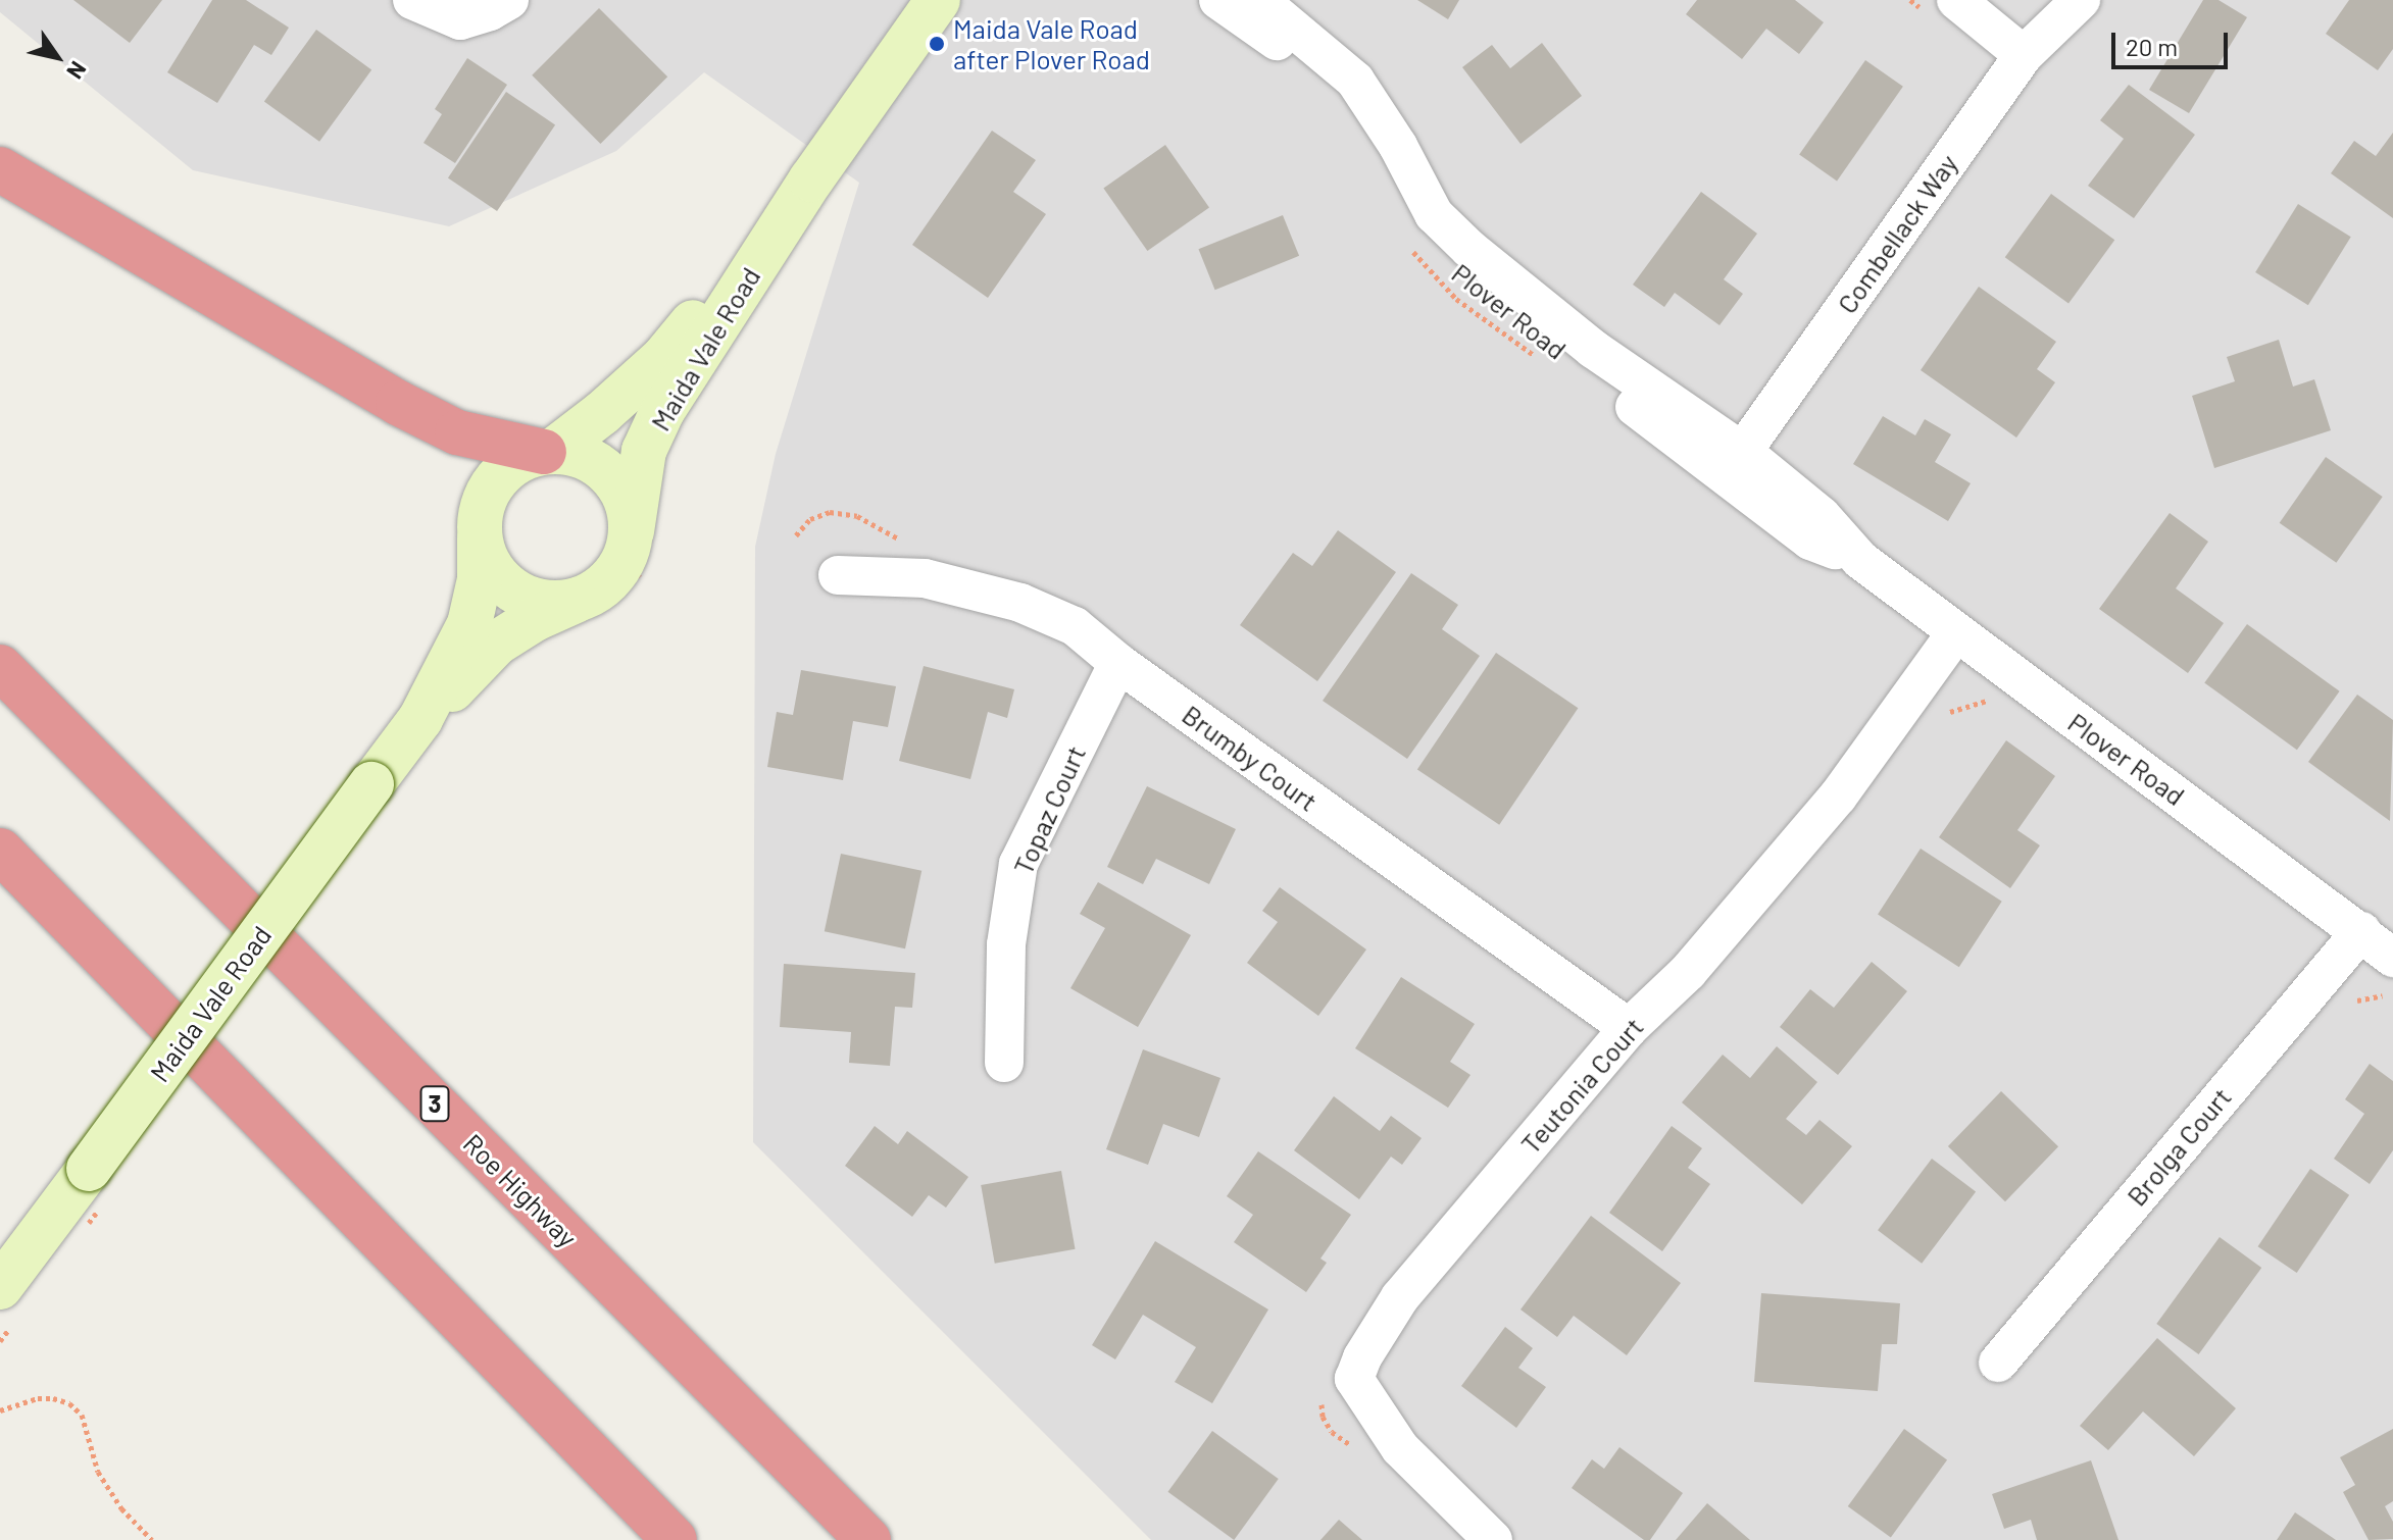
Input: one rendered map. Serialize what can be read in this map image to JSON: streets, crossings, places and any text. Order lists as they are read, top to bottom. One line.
{"streets":{"highway":["3","Roe Highway"],"main road":["Maida Vale Road"],"street":["Combellack Way","Plover Road","Brumby Court","Topaz Court","Teutonia Court","Brolga Court"]},"crossings":[["Combellack Way","Plover Road"],["Plover Road","Teutonia Court"],["Plover Road","Brolga Court"],["Brumby Court","Topaz Court"],["Brumby Court","Teutonia Court"]],"places":["Maida Vale Road after Plover Road"],"scale_bar":"20 m","north":"bottom right"}
